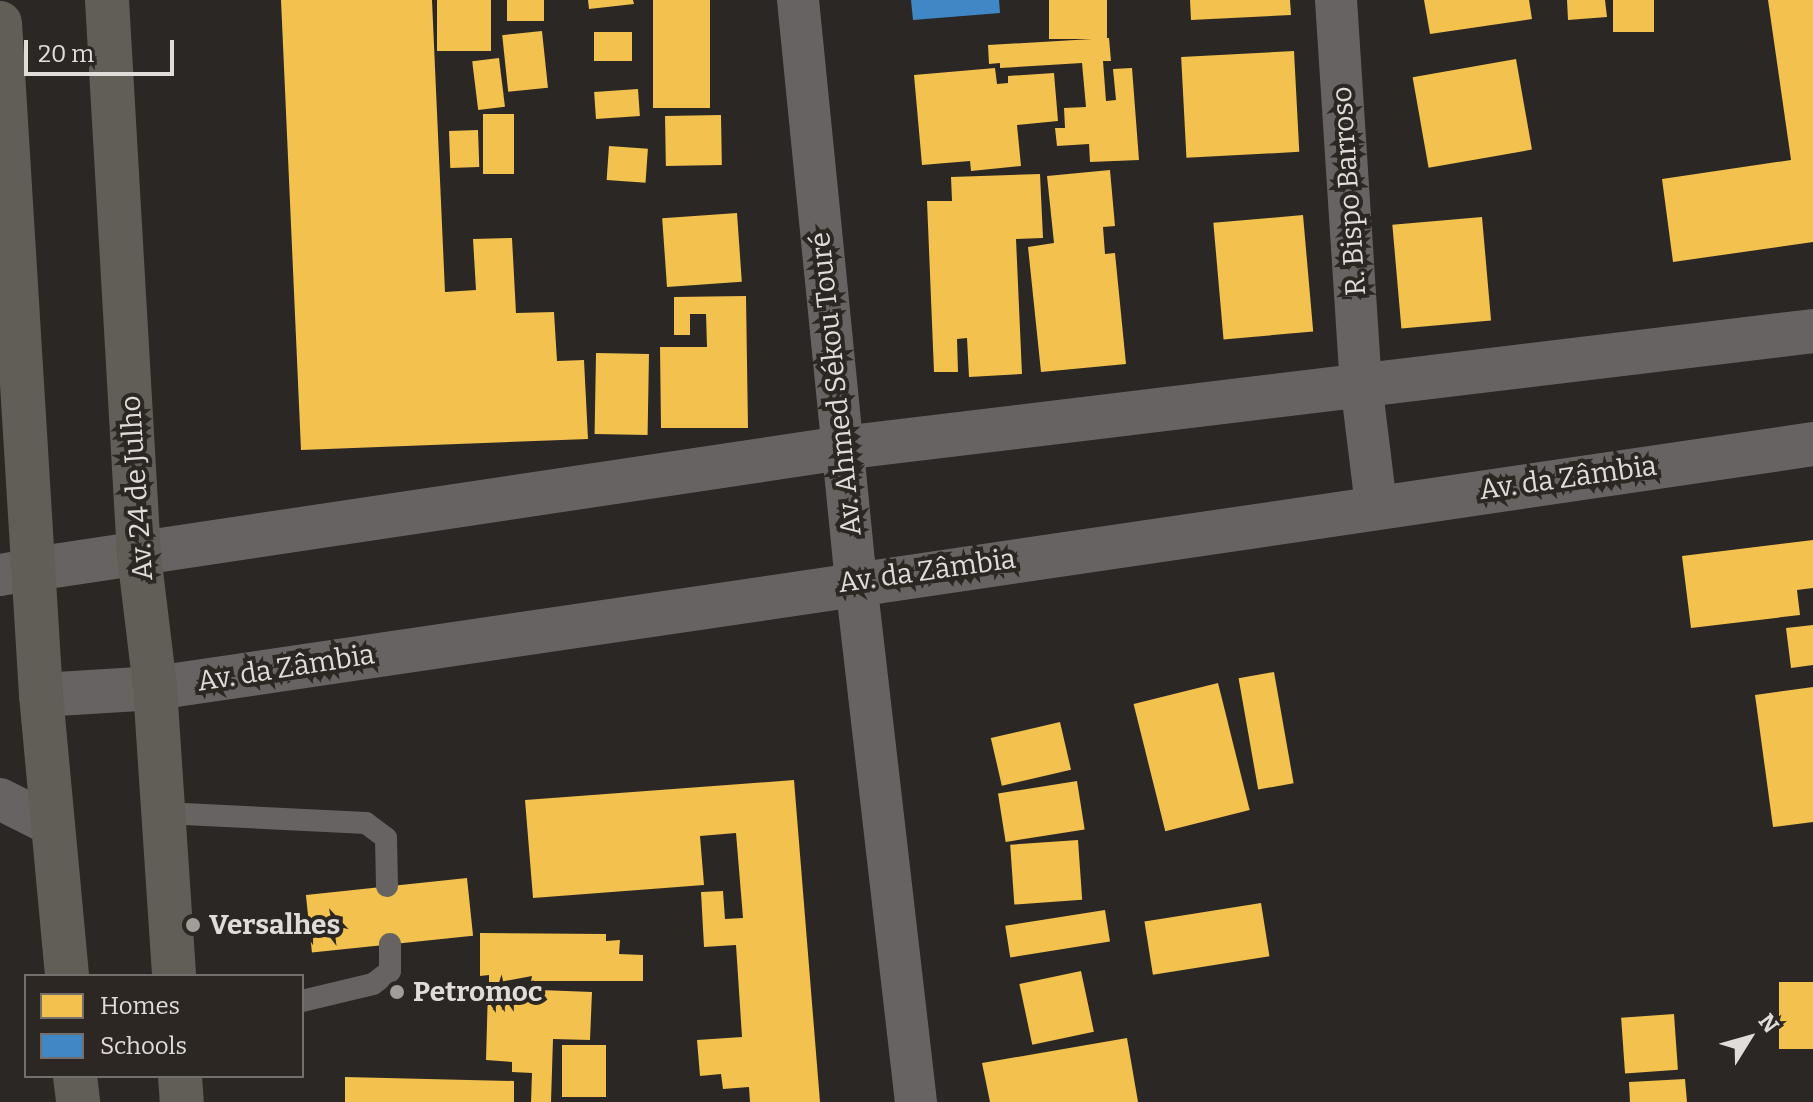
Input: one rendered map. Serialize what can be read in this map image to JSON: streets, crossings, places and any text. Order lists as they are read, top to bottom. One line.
{"streets":{"main road":["Av. 24 de Julho"],"street":["R. Bispo Barroso","Av. Ahmed Sékou Touré","Av. da Zâmbia"]},"crossings":[["R. Bispo Barroso","Av. da Zâmbia"],["Av. Ahmed Sékou Touré","Av. da Zâmbia"],["Av. da Zâmbia","Av. 24 de Julho"]],"places":["Versalhes","Petromoc"],"legend":["Homes","Schools"],"scale_bar":"20 m","north":"top right"}
